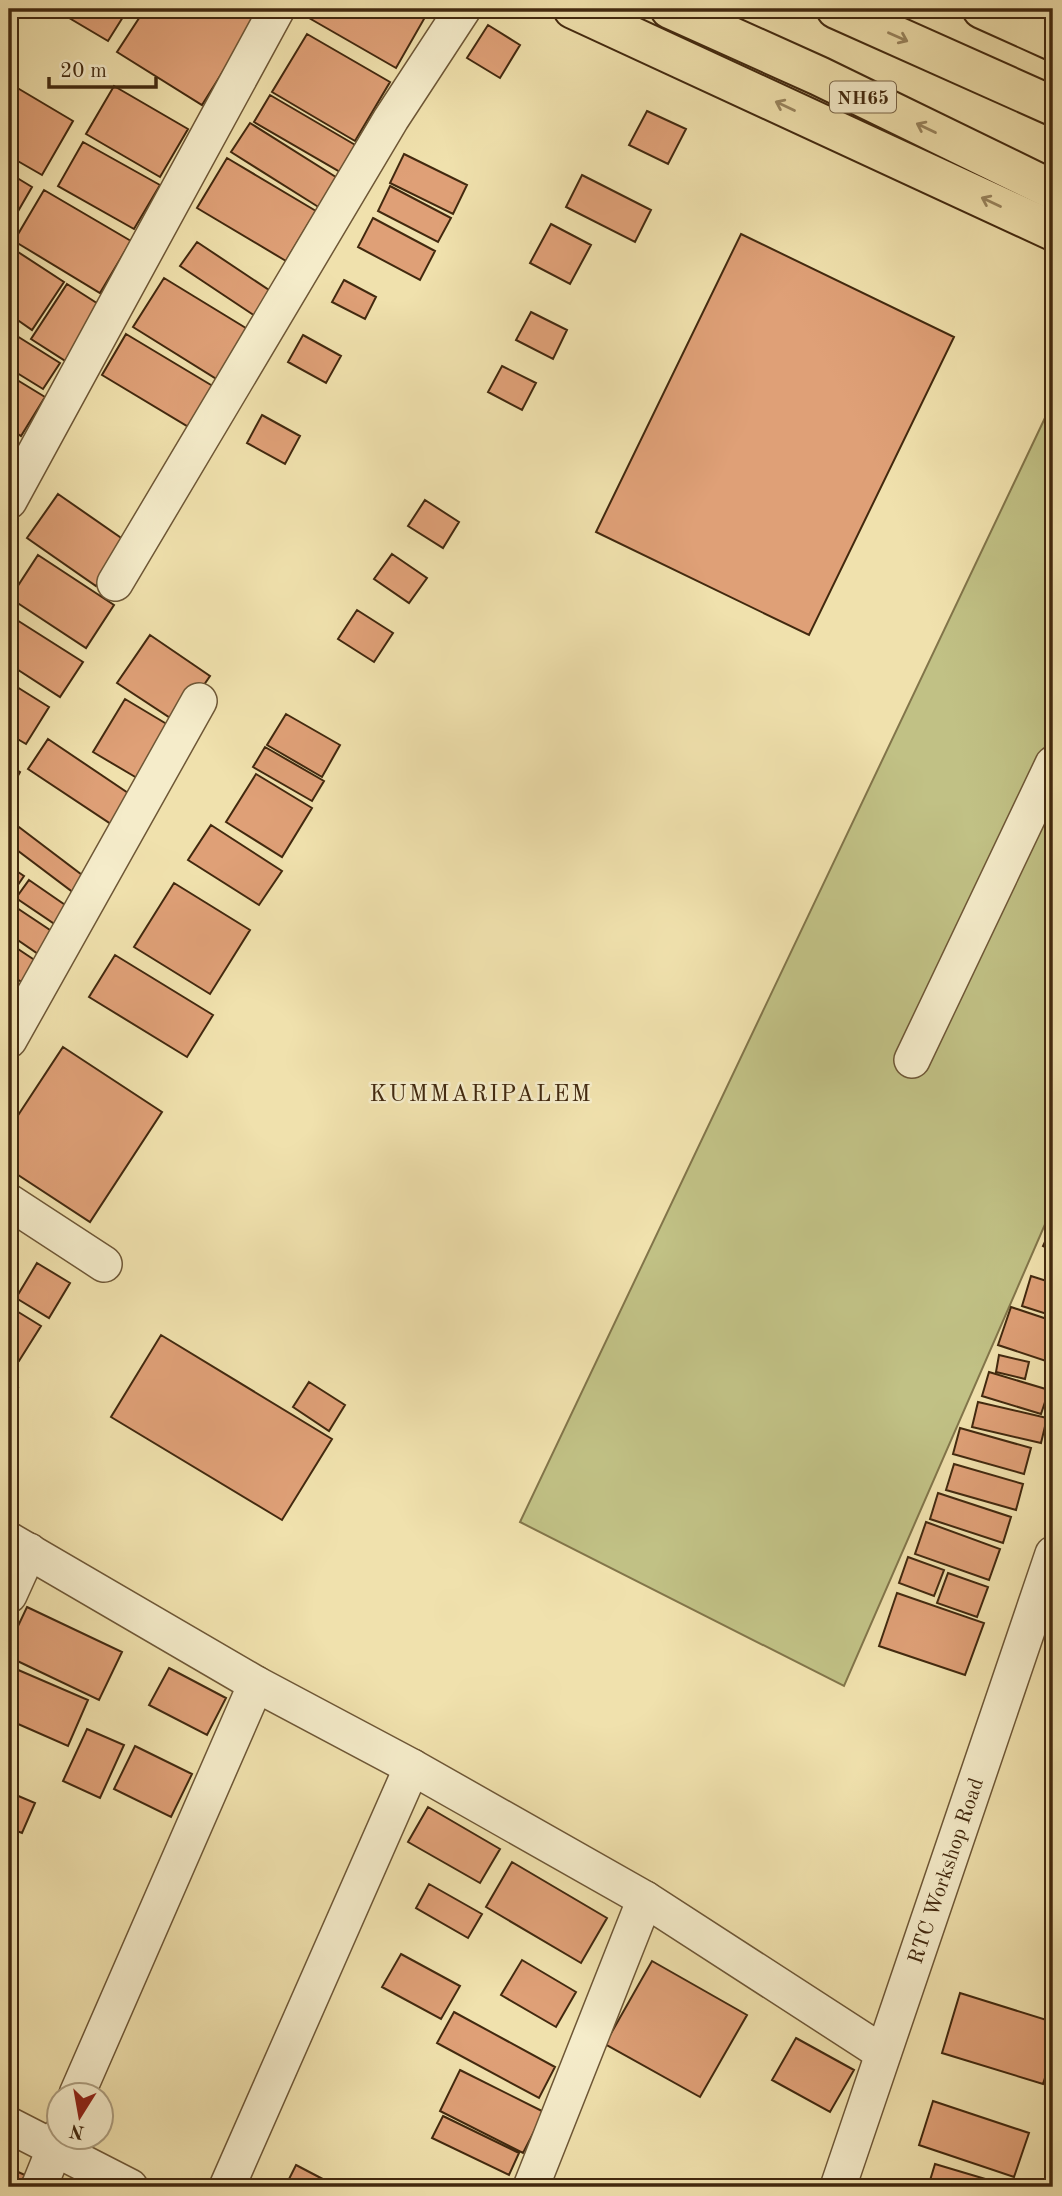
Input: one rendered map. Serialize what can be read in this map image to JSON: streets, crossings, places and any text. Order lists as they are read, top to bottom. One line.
{"streets":{"main road":["NH65"],"street":["RTC Workshop Road"]},"districts":["KUMMARIPALEM"],"scale_bar":"20 m","north":"bottom"}
